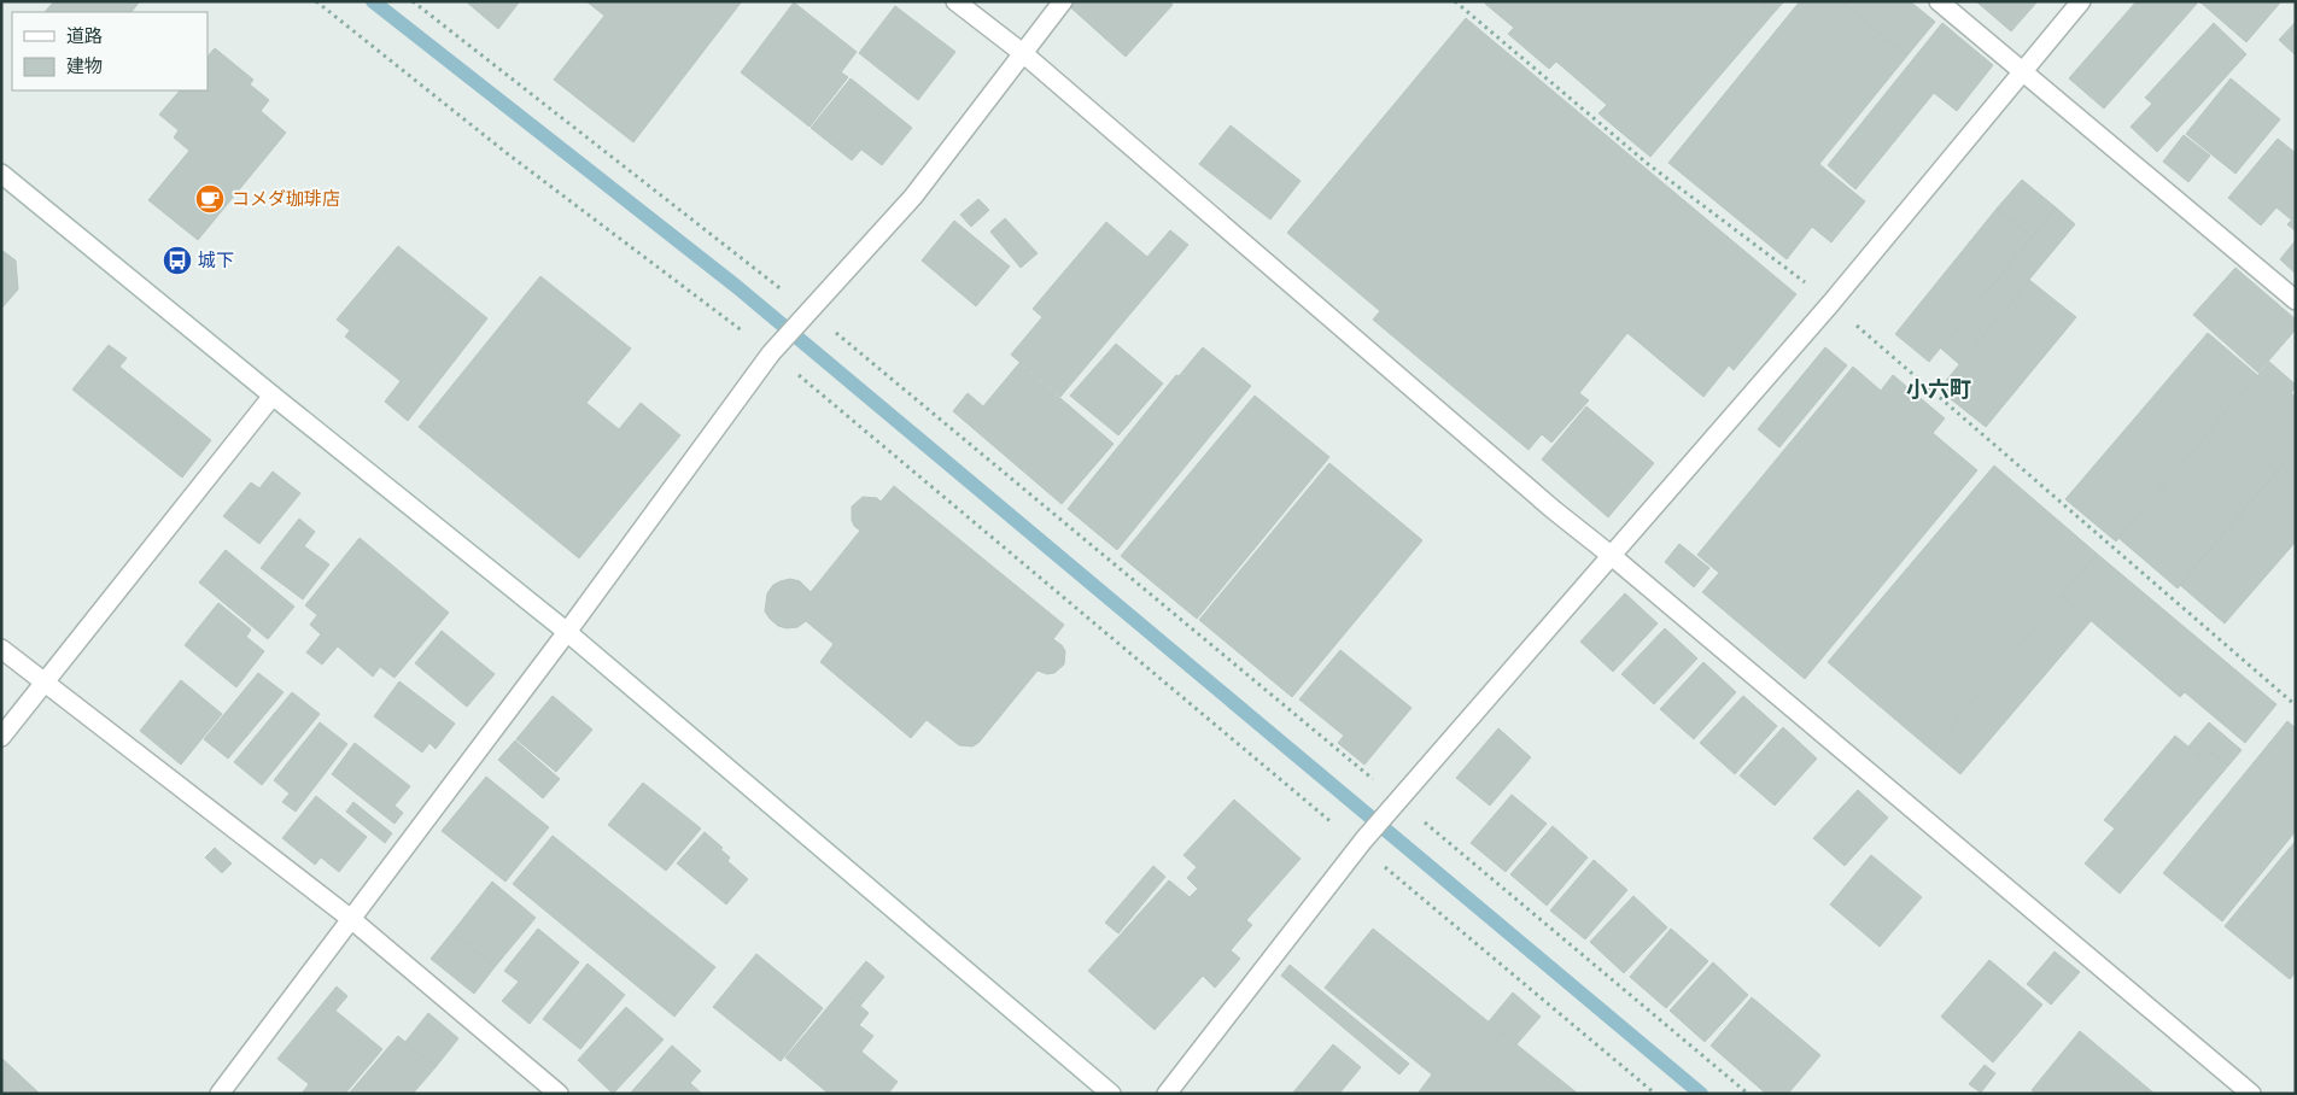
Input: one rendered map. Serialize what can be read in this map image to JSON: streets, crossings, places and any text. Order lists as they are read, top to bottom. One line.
{"districts":["小六町"],"places":{"cafe":["コメダ珈琲店"],"bus stop":["城下"]},"legend":["道路","建物"]}
